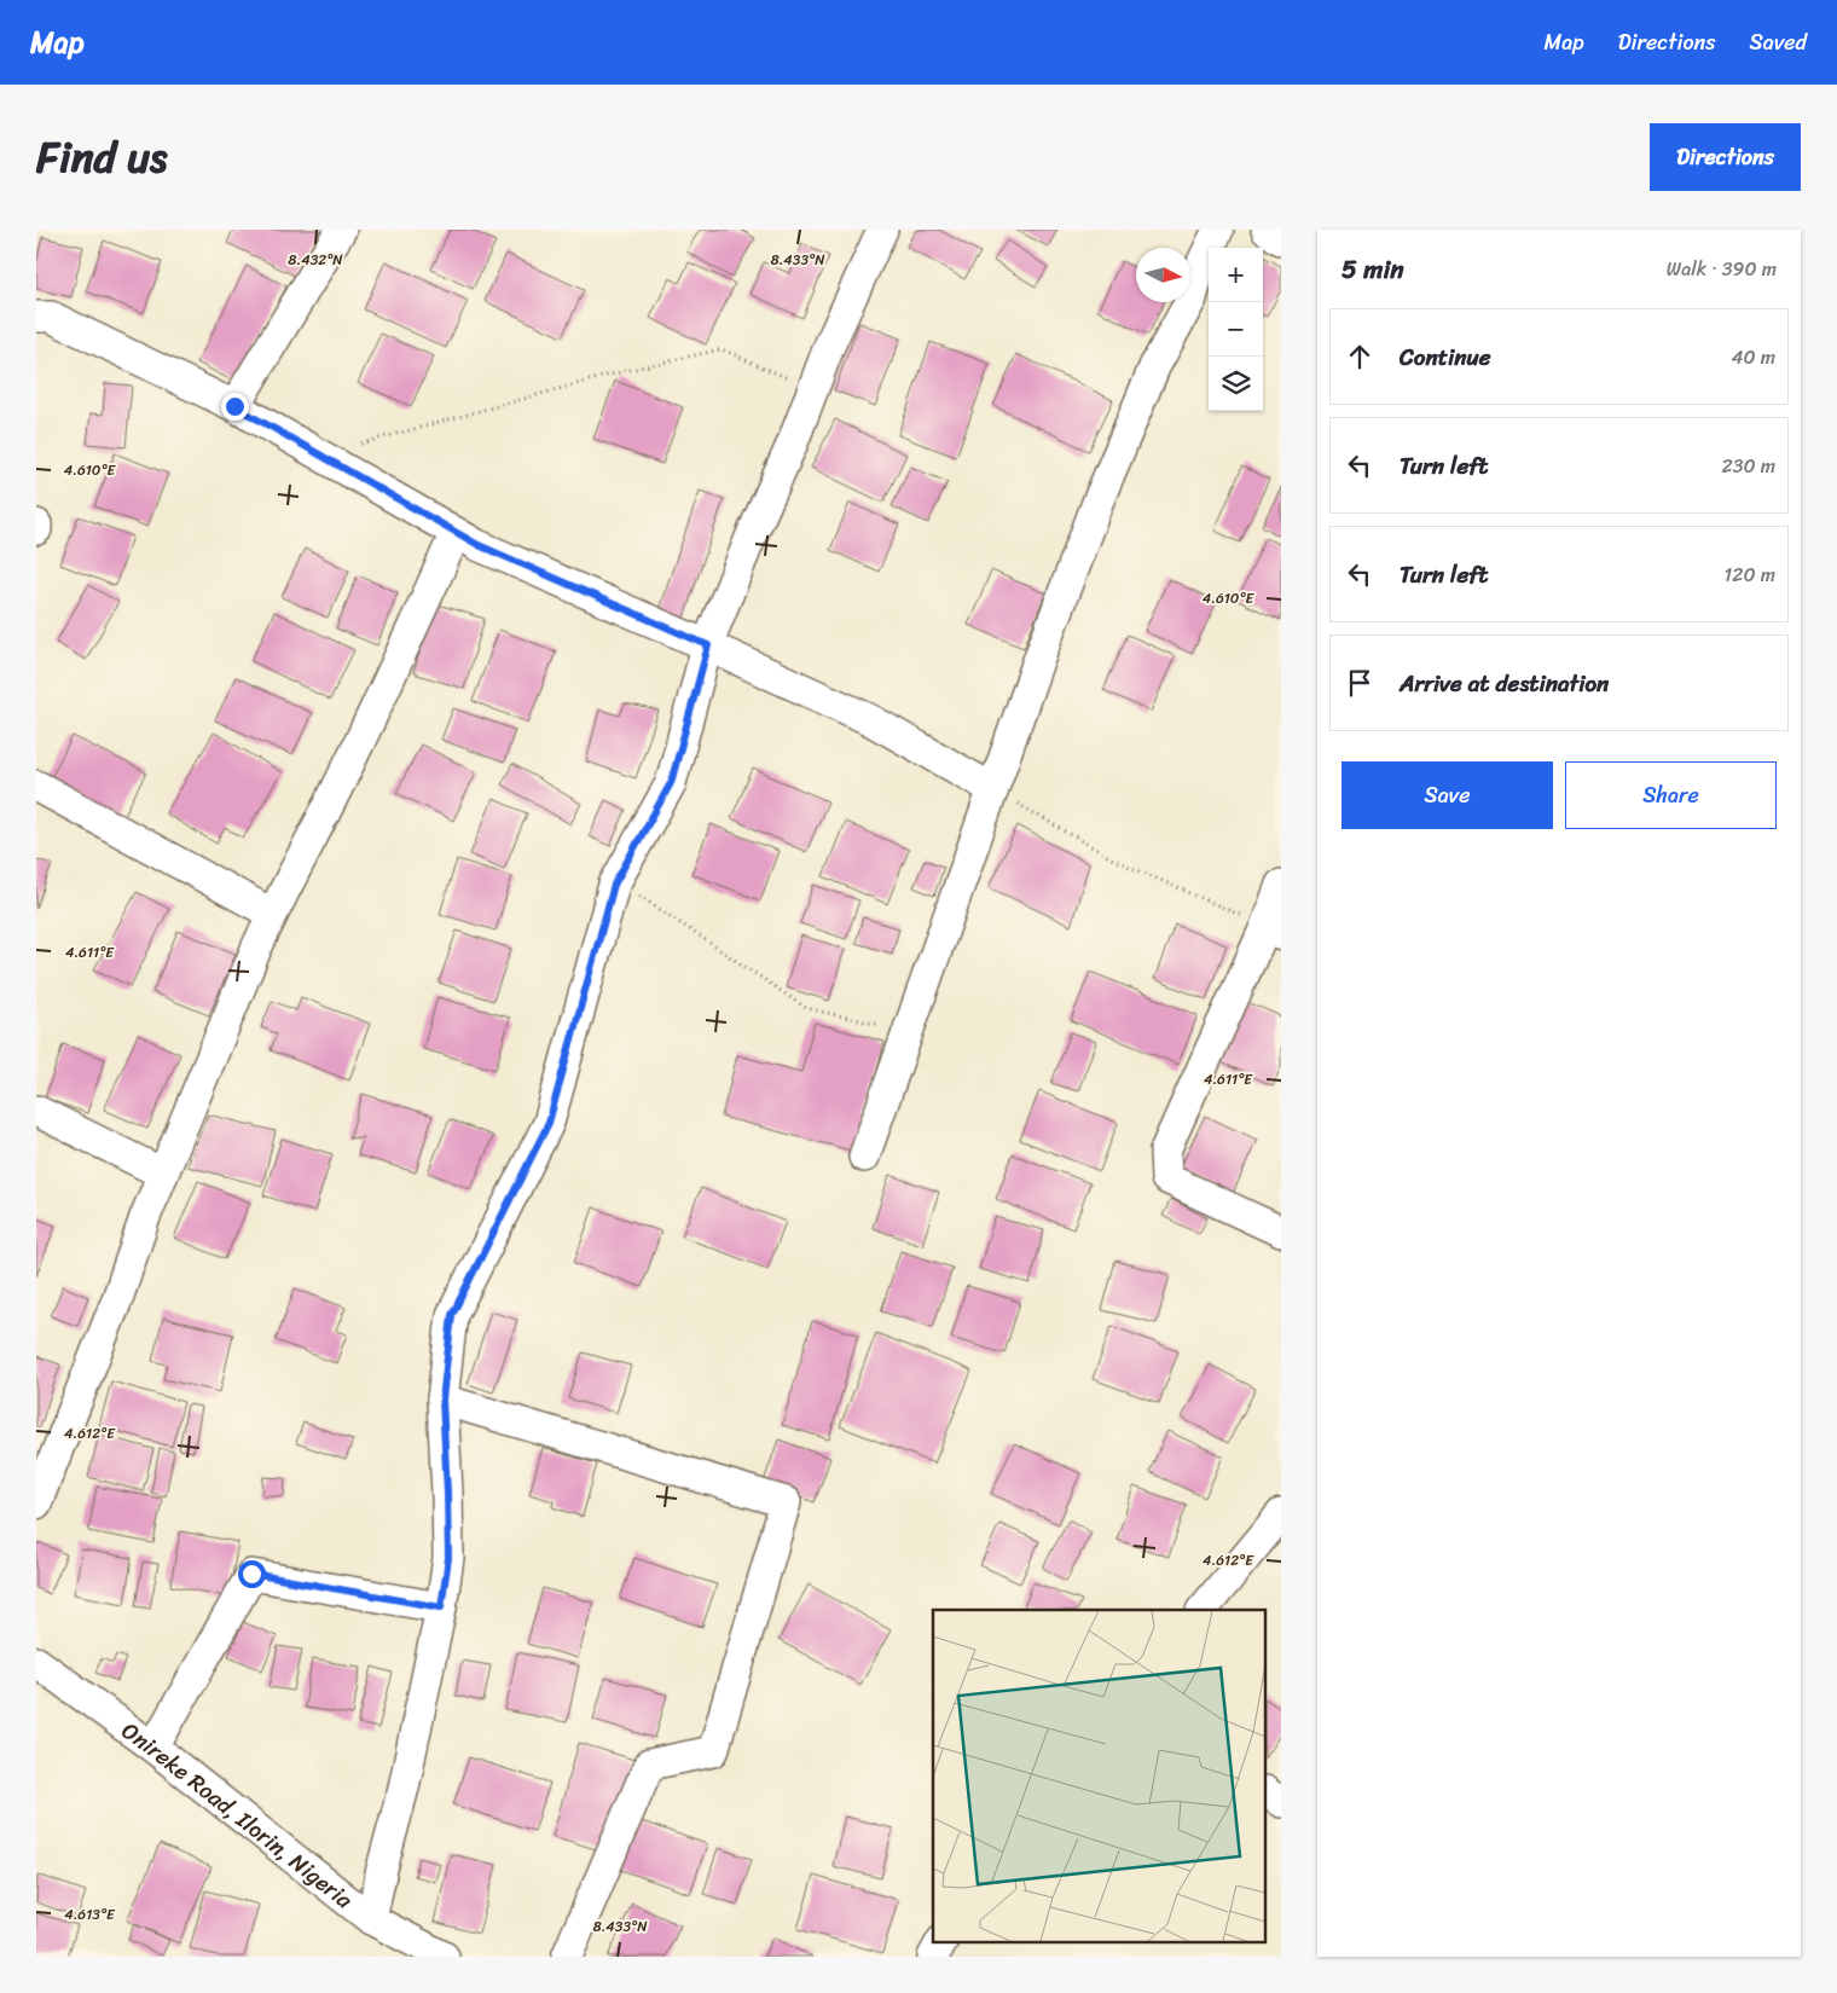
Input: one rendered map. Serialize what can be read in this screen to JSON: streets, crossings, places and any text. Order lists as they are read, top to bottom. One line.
{"streets":{"street":["Onireke Road, Ilorin, Nigeria"]},"north":"right","page":{"header":"Map","nav":["Map","Directions","Saved"],"title":"Find us","buttons":["Directions",["Save","Share"]],"heading":["5 min","Walk · 390 m"],"map_buttons":["+","−"],"list":[["Continue","40 m"],["Turn left","230 m"],["Turn left","120 m"],"Arrive at destination"]},"coordinates":["8.432°N","8.433°N","4.610°E","4.611°E","4.612°E","4.613°E"]}
